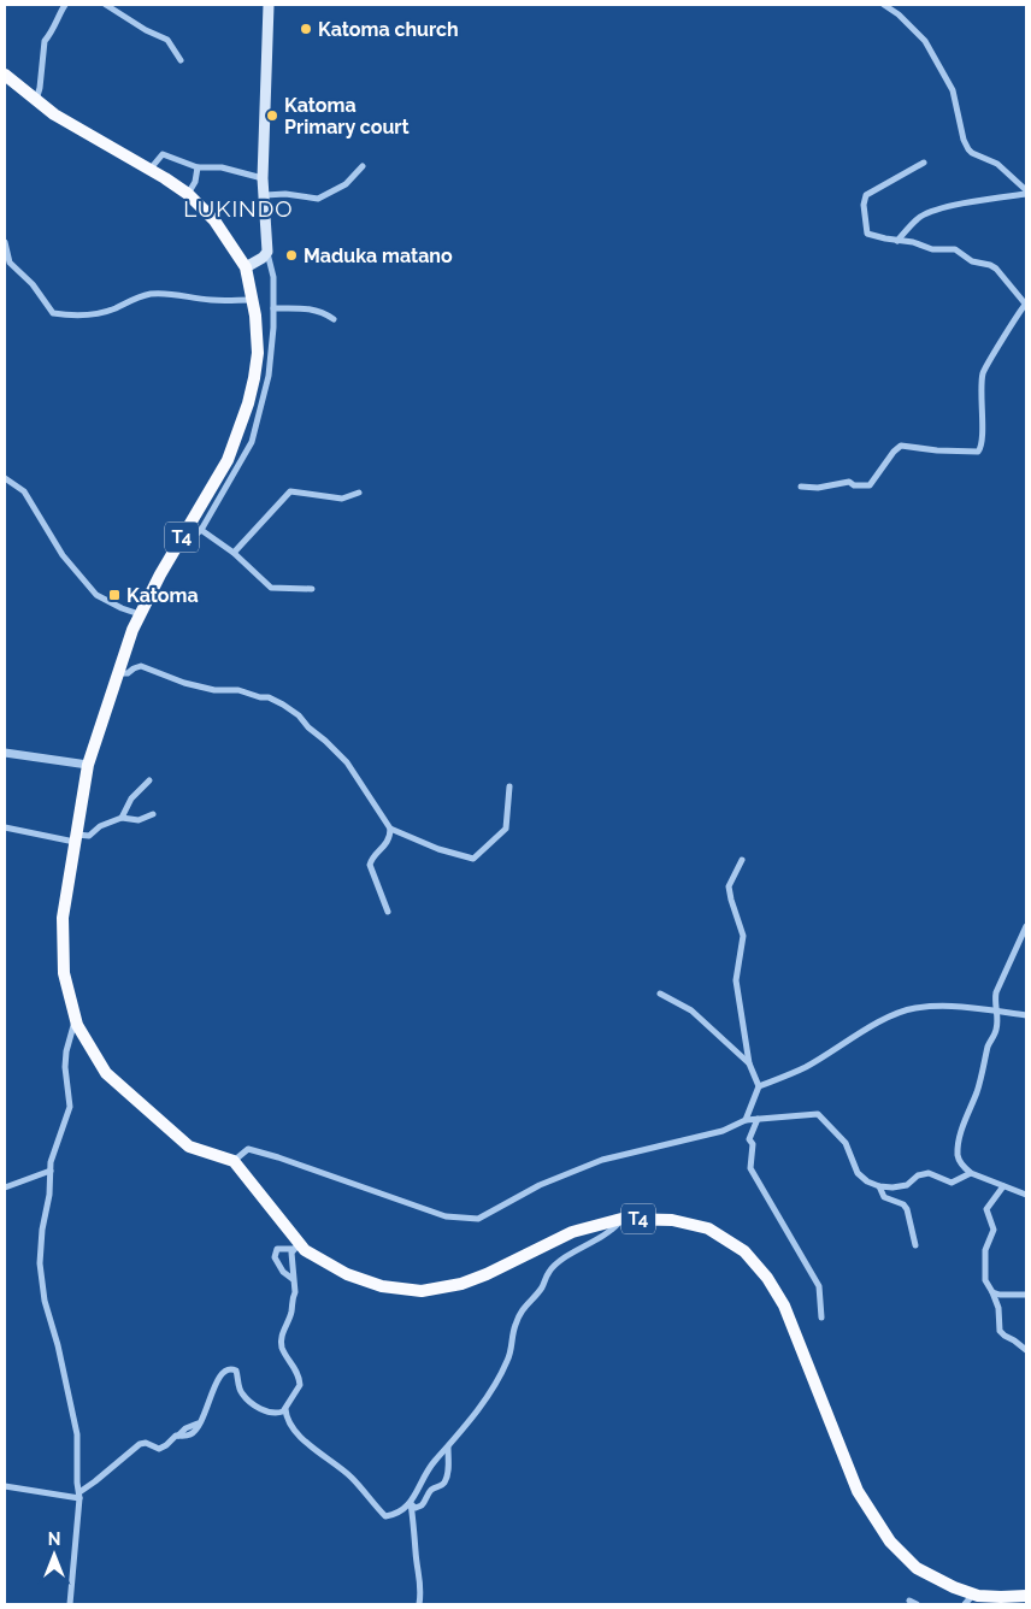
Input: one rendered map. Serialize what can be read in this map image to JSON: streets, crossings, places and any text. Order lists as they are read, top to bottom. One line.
{"streets":{"highway":["T4"]},"districts":["LUKINDO"],"places":{"other":["Katoma church","Katoma Primary court","Maduka matano"],"transit":["Katoma"]},"north":"top"}
